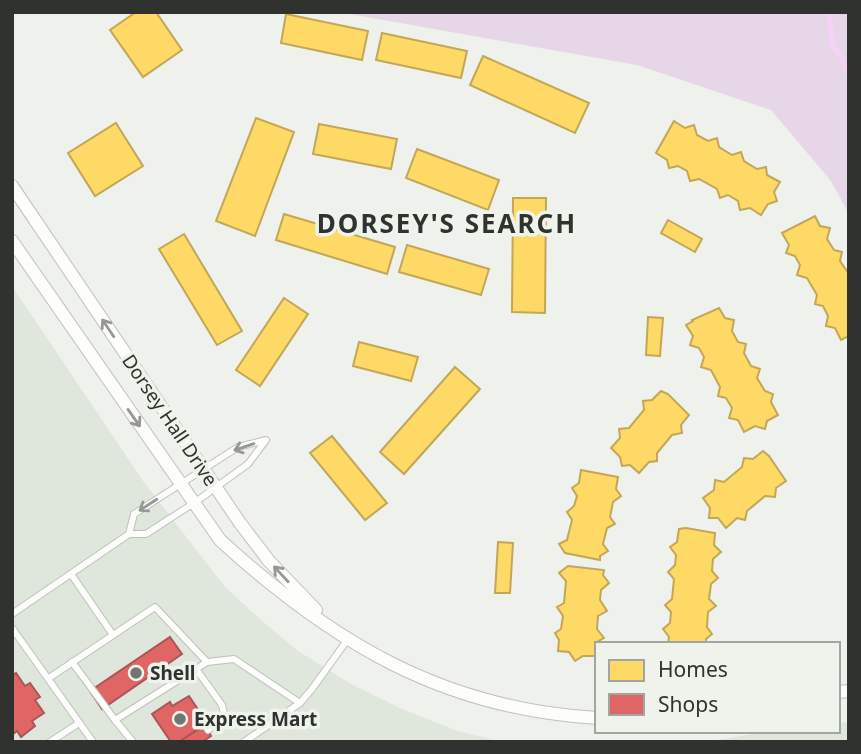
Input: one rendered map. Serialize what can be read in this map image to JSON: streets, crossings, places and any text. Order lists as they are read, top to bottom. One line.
{"streets":{"street":["Dorsey Hall Drive"]},"districts":["DORSEY'S SEARCH"],"places":["Shell","Express Mart"],"legend":["Homes","Shops"]}
